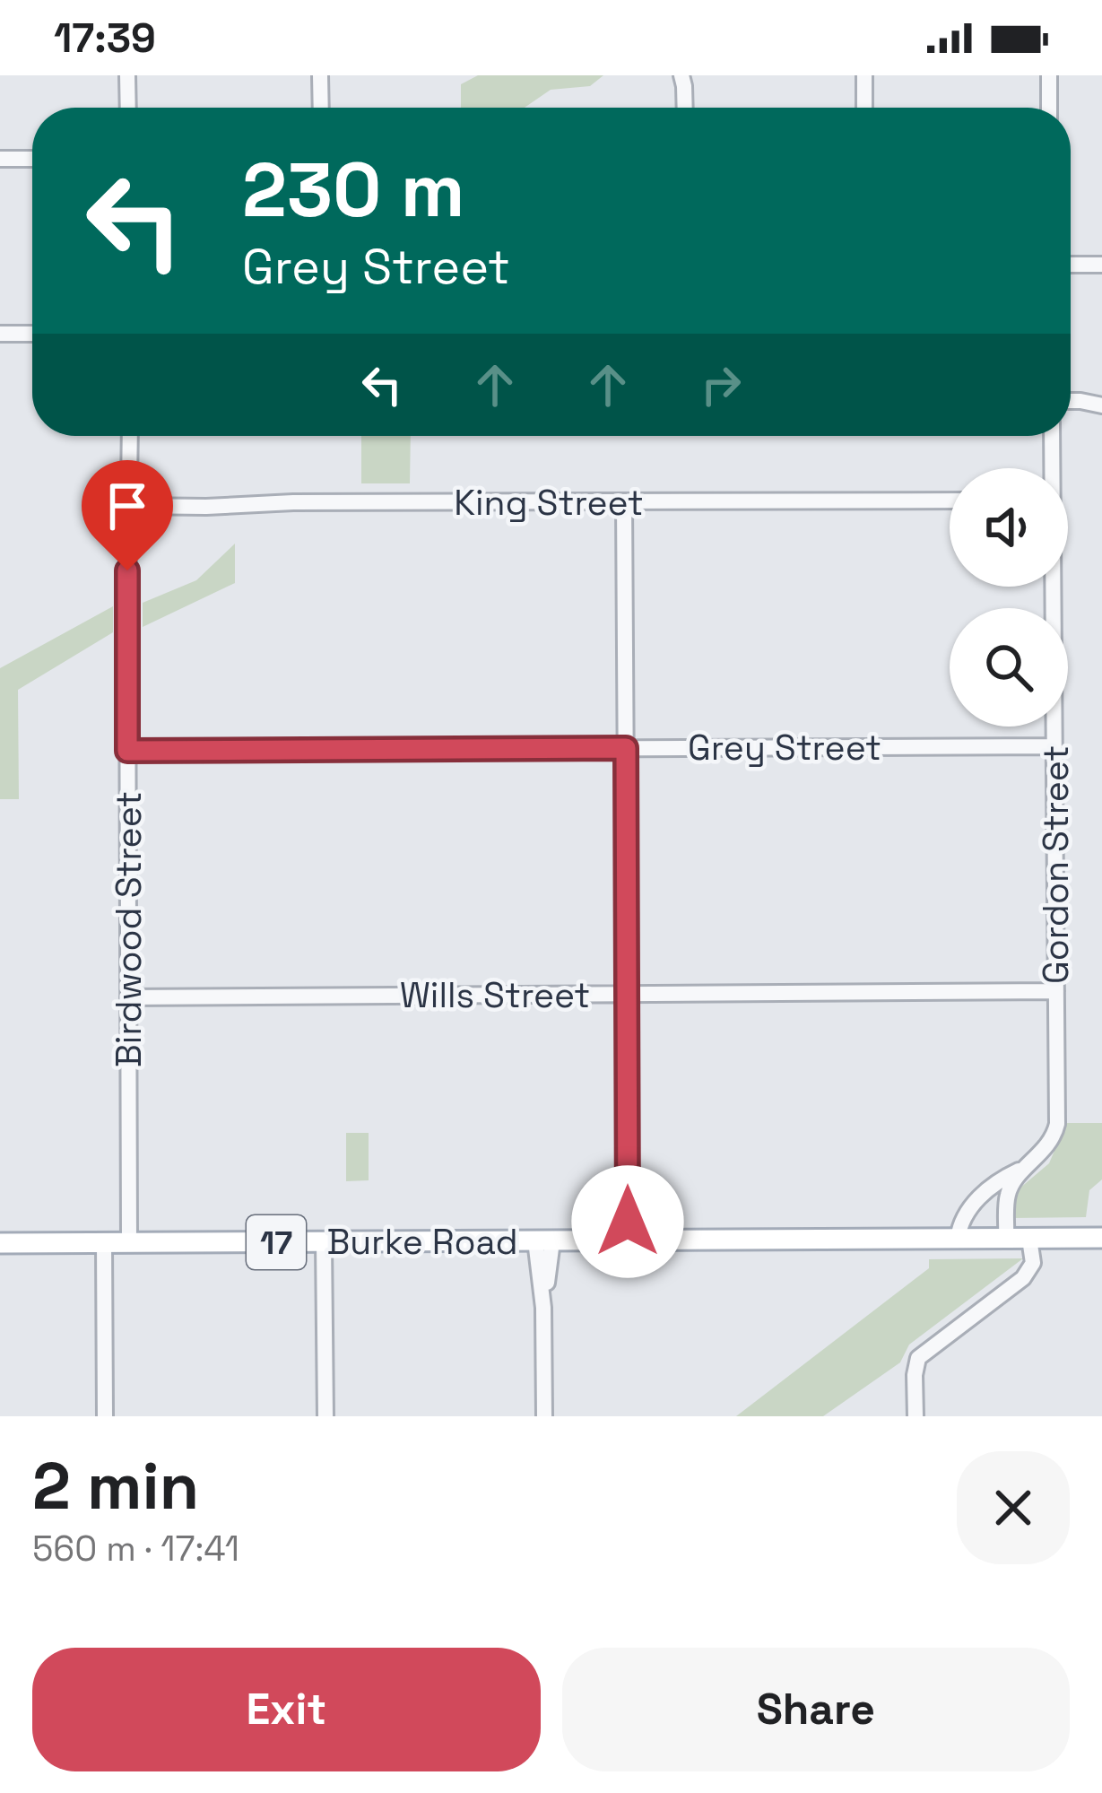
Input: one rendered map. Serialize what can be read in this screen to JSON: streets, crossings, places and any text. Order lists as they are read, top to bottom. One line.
{"streets":{"main road":["Burke Road","17"],"street":["King Street","Grey Street","Gordon Street","Birdwood Street","Wills Street"]},"crossings":[["King Street","Birdwood Street"],["Grey Street","Gordon Street"],["Grey Street","Birdwood Street"],["Gordon Street","Wills Street"],["Gordon Street","Burke Road"],["Birdwood Street","Wills Street"],["Birdwood Street","Burke Road"]],"page":{"status":"17:39","turn":["230 m","Grey Street"],"heading":["2 min","560 m · 17:41"],"buttons":["Exit","Share"]}}
